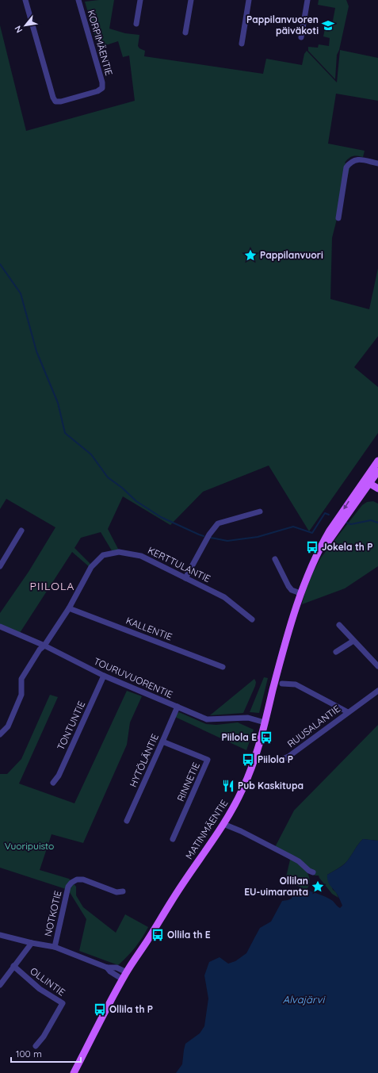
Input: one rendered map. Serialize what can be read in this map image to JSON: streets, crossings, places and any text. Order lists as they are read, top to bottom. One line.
{"streets":{"main road":["MATINMÄENTIE"],"street":["KORPIMÄENTIE","KERTTULANTIE","KALLENTIE","TOURUVUORENTIE","TONTUNTIE","RUUSALANTIE","HYTÖLÄNTIE","RINNETIE","NOTKOTIE","OLLINTIE"]},"crossings":[["KERTTULANTIE","KALLENTIE"],["KERTTULANTIE","TOURUVUORENTIE"],["TOURUVUORENTIE","TONTUNTIE"],["TOURUVUORENTIE","HYTÖLÄNTIE"],["TOURUVUORENTIE","MATINMÄENTIE"],["RUUSALANTIE","MATINMÄENTIE"],["HYTÖLÄNTIE","RINNETIE"]],"districts":["PIILOLA"],"water":["Alvajärvi"],"parks":["Vuoripuisto"],"places":{"school or university":["Pappilanvuoren päiväkoti"],"place":["Pappilanvuori","Ollilan EU-uimaranta"],"bus stop":["Jokela th P","Piilola E","Piilola P","Ollila th E","Ollila th P"],"restaurant":["Pub Kaskitupa"]},"scale_bar":"100 m","north":"bottom left"}
